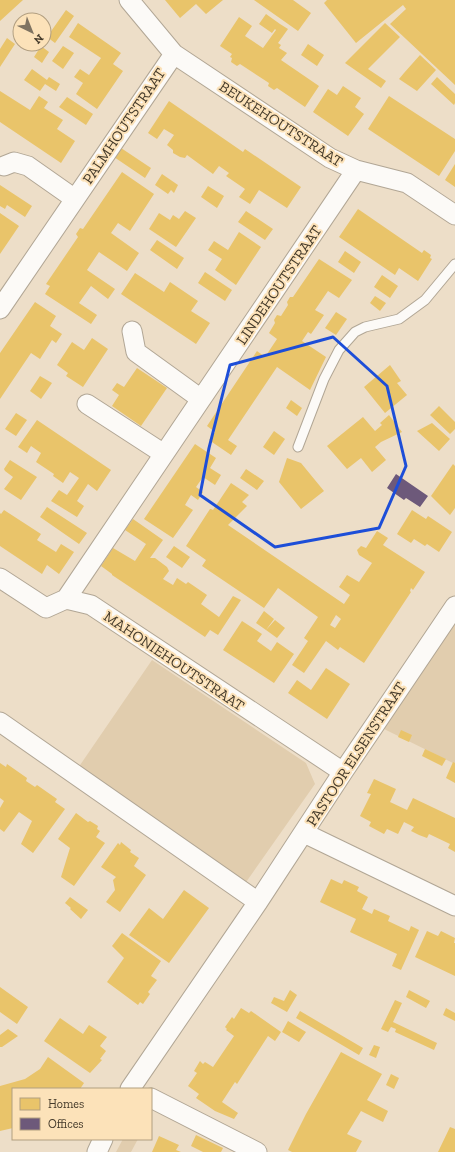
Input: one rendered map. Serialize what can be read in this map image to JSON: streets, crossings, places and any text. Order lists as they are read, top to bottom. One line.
{"streets":{"street":["BEUKEHOUTSTRAAT","PALMHOUTSTRAAT","LINDEHOUTSTRAAT","MAHONIEHOUTSTRAAT","PASTOOR ELSENSTRAAT"]},"crossings":[["BEUKEHOUTSTRAAT","PALMHOUTSTRAAT"],["BEUKEHOUTSTRAAT","LINDEHOUTSTRAAT"],["LINDEHOUTSTRAAT","MAHONIEHOUTSTRAAT"],["MAHONIEHOUTSTRAAT","PASTOOR ELSENSTRAAT"]],"legend":["Homes","Offices"],"north":"bottom right"}
